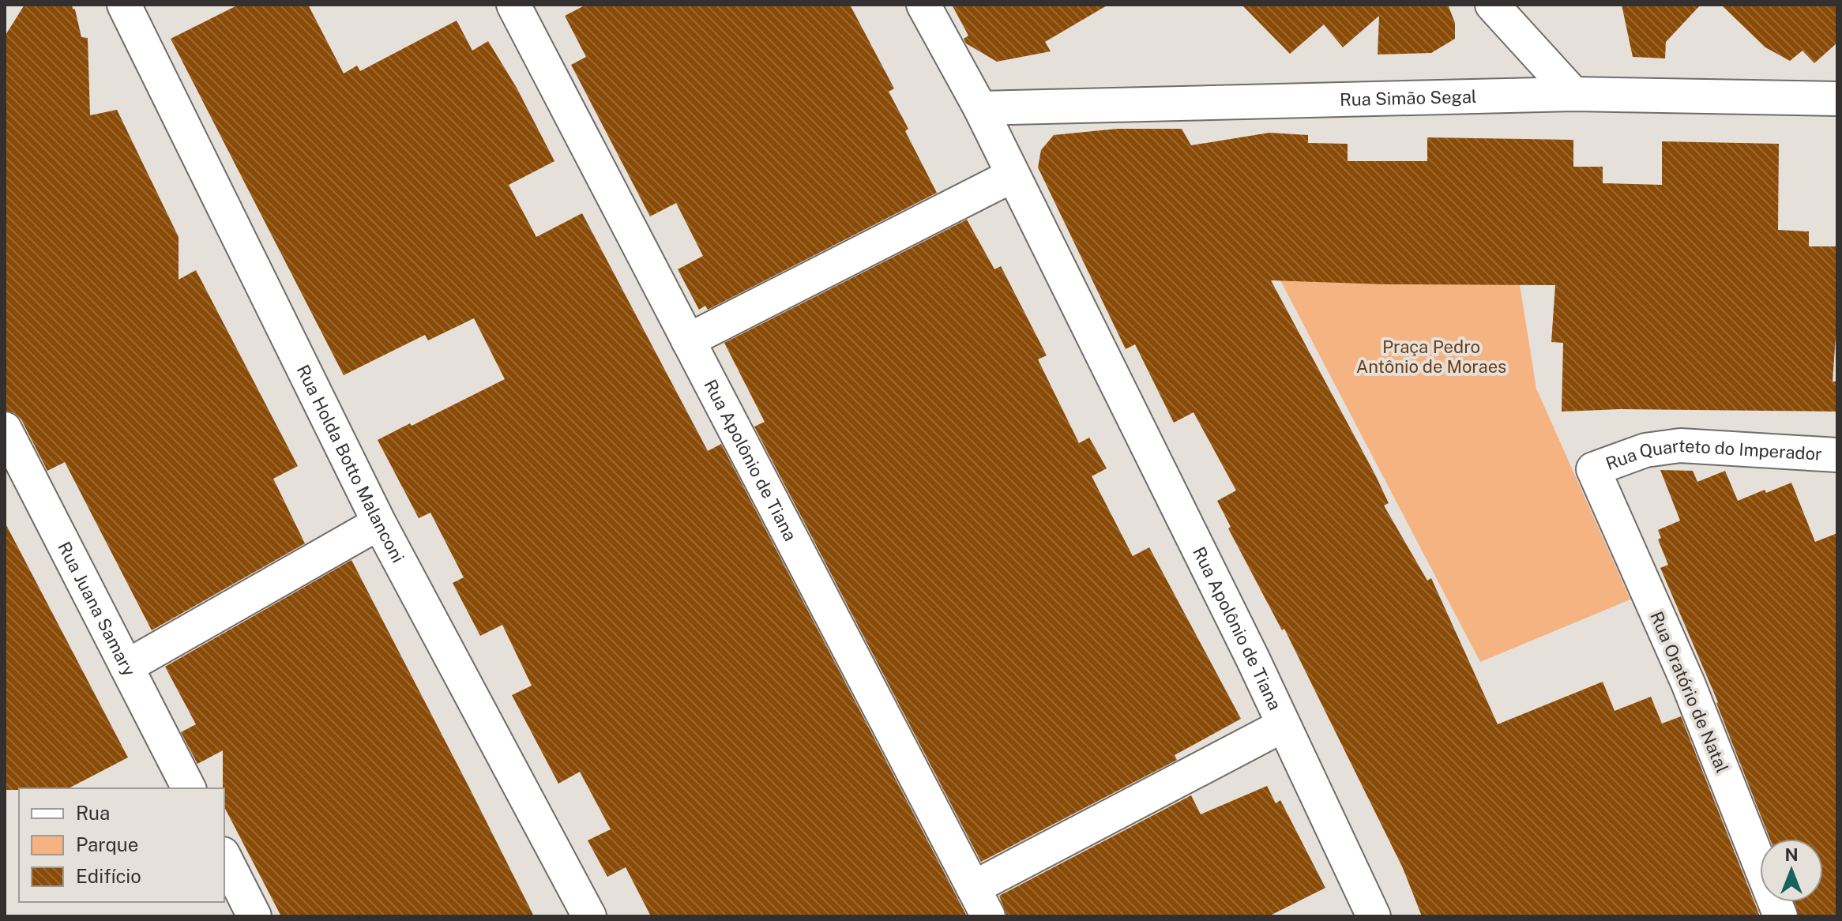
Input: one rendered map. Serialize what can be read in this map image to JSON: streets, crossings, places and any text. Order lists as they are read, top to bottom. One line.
{"streets":{"street":["Rua Simão Segal","Rua Apolônio de Tiana","Rua Quarteto do Imperador","Rua Holda Botto Malanconi","Rua Juana Samary","Rua Oratório de Natal"]},"crossings":[["Rua Simão Segal","Rua Apolônio de Tiana"],["Rua Quarteto do Imperador","Rua Oratório de Natal"]],"parks":["Praça Pedro Antônio de Moraes"],"legend":["Rua","Parque","Edifício"],"north":"top"}
